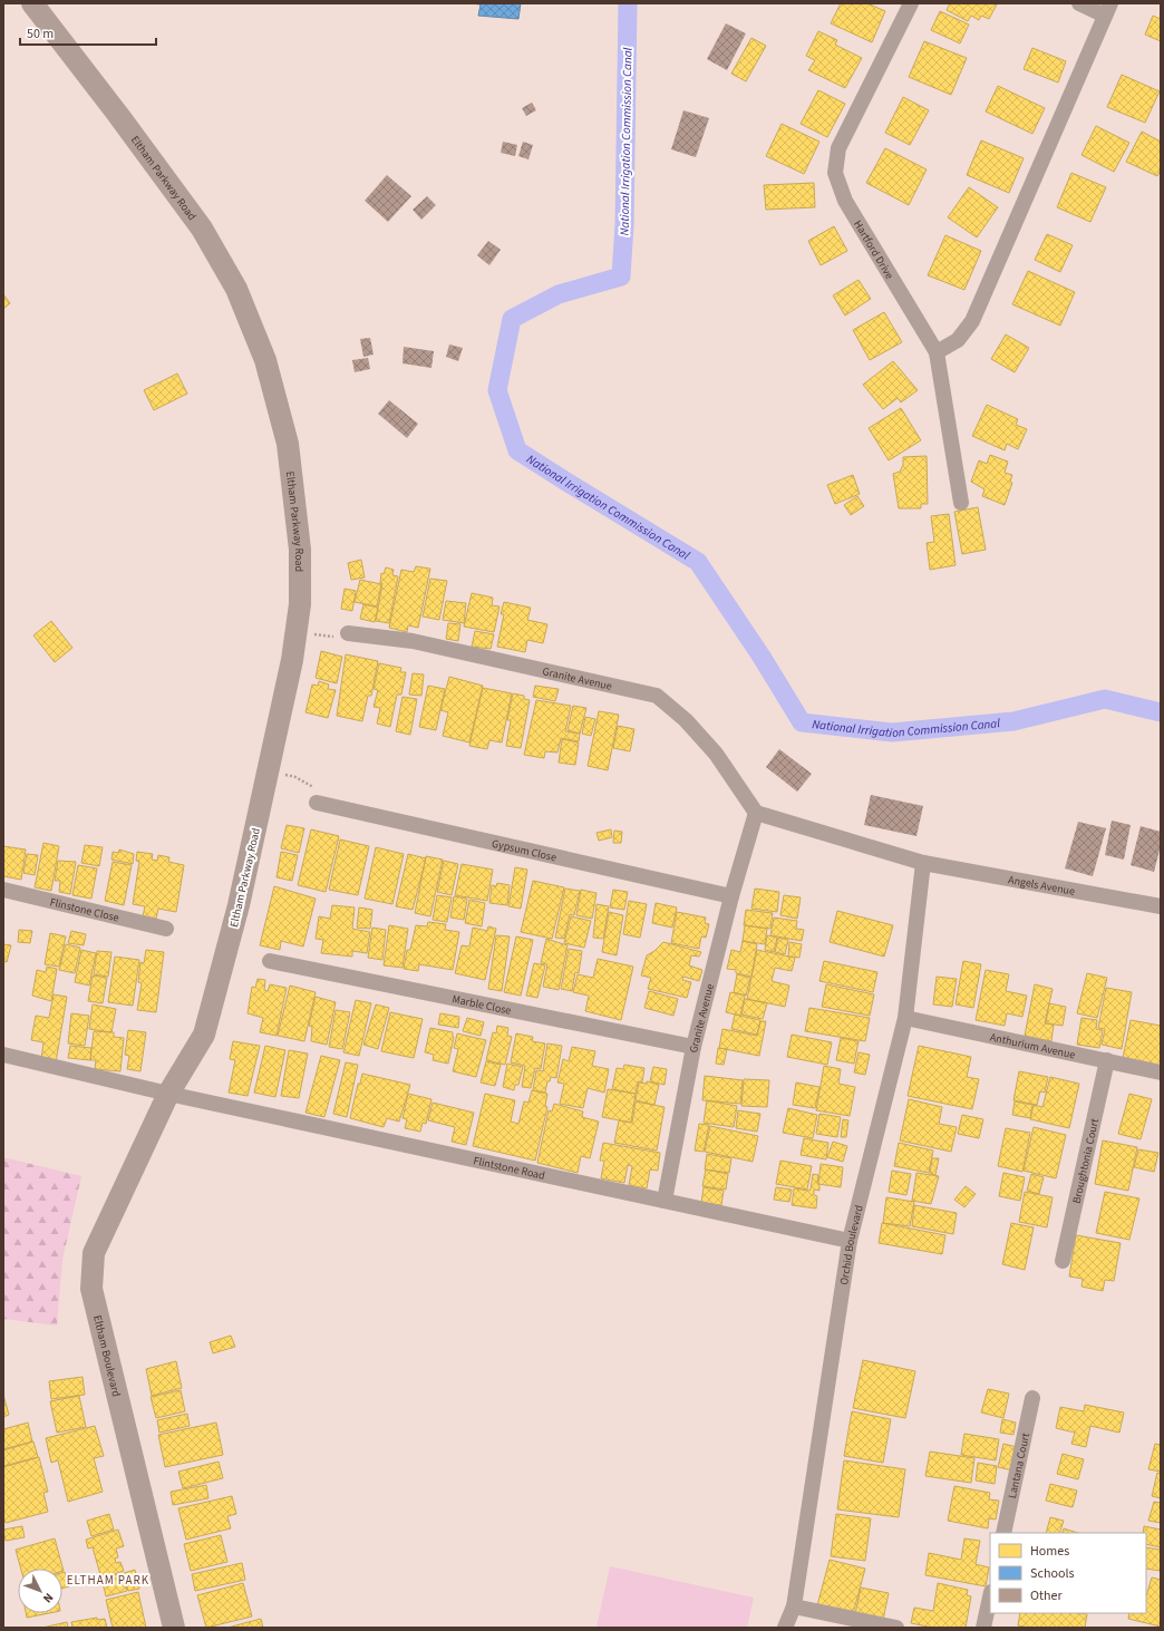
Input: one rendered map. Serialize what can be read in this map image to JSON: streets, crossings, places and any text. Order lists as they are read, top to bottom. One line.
{"streets":{"street":["Eltham Parkway Road","Hartford Drive","Granite Avenue","Gypsum Close","Angels Avenue","Flinstone Close","Marble Close","Anthurium Avenue","Broughtonia Court","Flintstone Road","Orchid Boulevard","Eltham Boulevard","Lantana Court"]},"crossings":[["Eltham Parkway Road","Flintstone Road"],["Eltham Parkway Road","Eltham Boulevard"],["Granite Avenue","Gypsum Close"],["Granite Avenue","Marble Close"],["Granite Avenue","Flintstone Road"],["Angels Avenue","Orchid Boulevard"],["Anthurium Avenue","Broughtonia Court"],["Anthurium Avenue","Orchid Boulevard"],["Flintstone Road","Orchid Boulevard"],["Flintstone Road","Eltham Boulevard"]],"districts":["ELTHAM PARK"],"water":["National Irrigation Commission Canal"],"legend":["Homes","Schools","Other"],"scale_bar":"50 m","north":"bottom right"}
